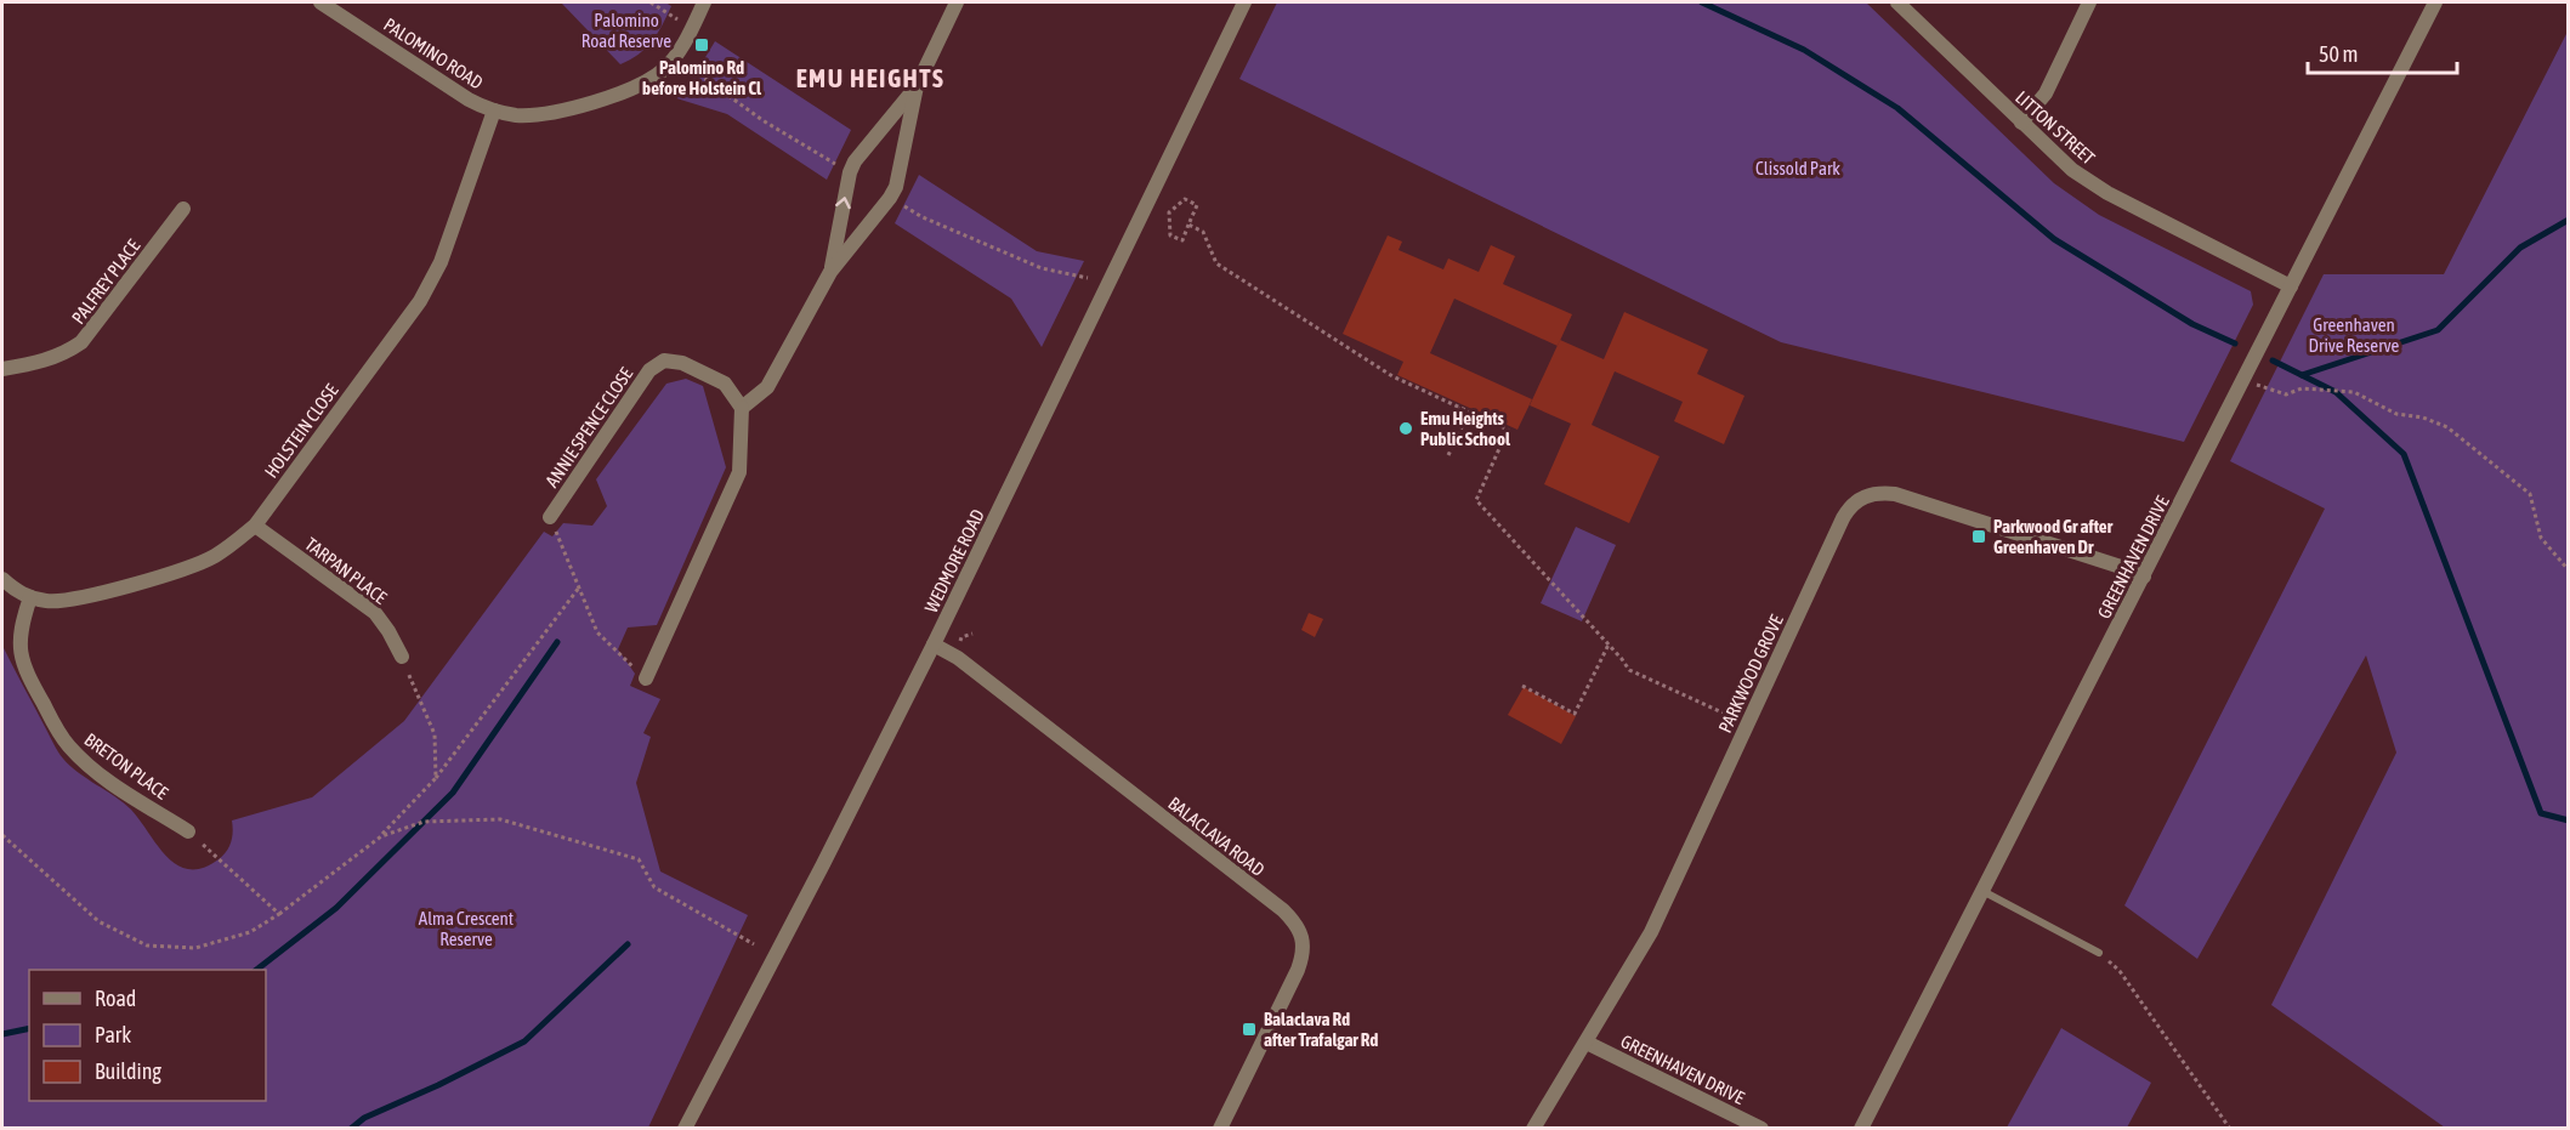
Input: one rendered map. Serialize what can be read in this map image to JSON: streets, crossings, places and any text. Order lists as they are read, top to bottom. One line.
{"streets":{"street":["PALOMINO ROAD","LITTON STREET","PALFREY PLACE","ANNIE SPENCE CLOSE","HOLSTEIN CLOSE","GREENHAVEN DRIVE","WEDMORE ROAD","TARPAN PLACE","PARKWOOD GROVE","BRETON PLACE","BALACLAVA ROAD"]},"crossings":[["PALOMINO ROAD","HOLSTEIN CLOSE"],["LITTON STREET","GREENHAVEN DRIVE"],["HOLSTEIN CLOSE","TARPAN PLACE"],["HOLSTEIN CLOSE","BRETON PLACE"],["GREENHAVEN DRIVE","PARKWOOD GROVE"],["WEDMORE ROAD","BALACLAVA ROAD"]],"districts":["EMU HEIGHTS"],"parks":["Palomino Road Reserve","Clissold Park","Greenhaven Drive Reserve","Alma Crescent Reserve"],"places":{"transit":["Palomino Rd before Holstein Cl","Parkwood Gr after Greenhaven Dr","Balaclava Rd after Trafalgar Rd"],"other":["Emu Heights Public School"]},"legend":["Road","Park","Building"],"scale_bar":"50 m"}
